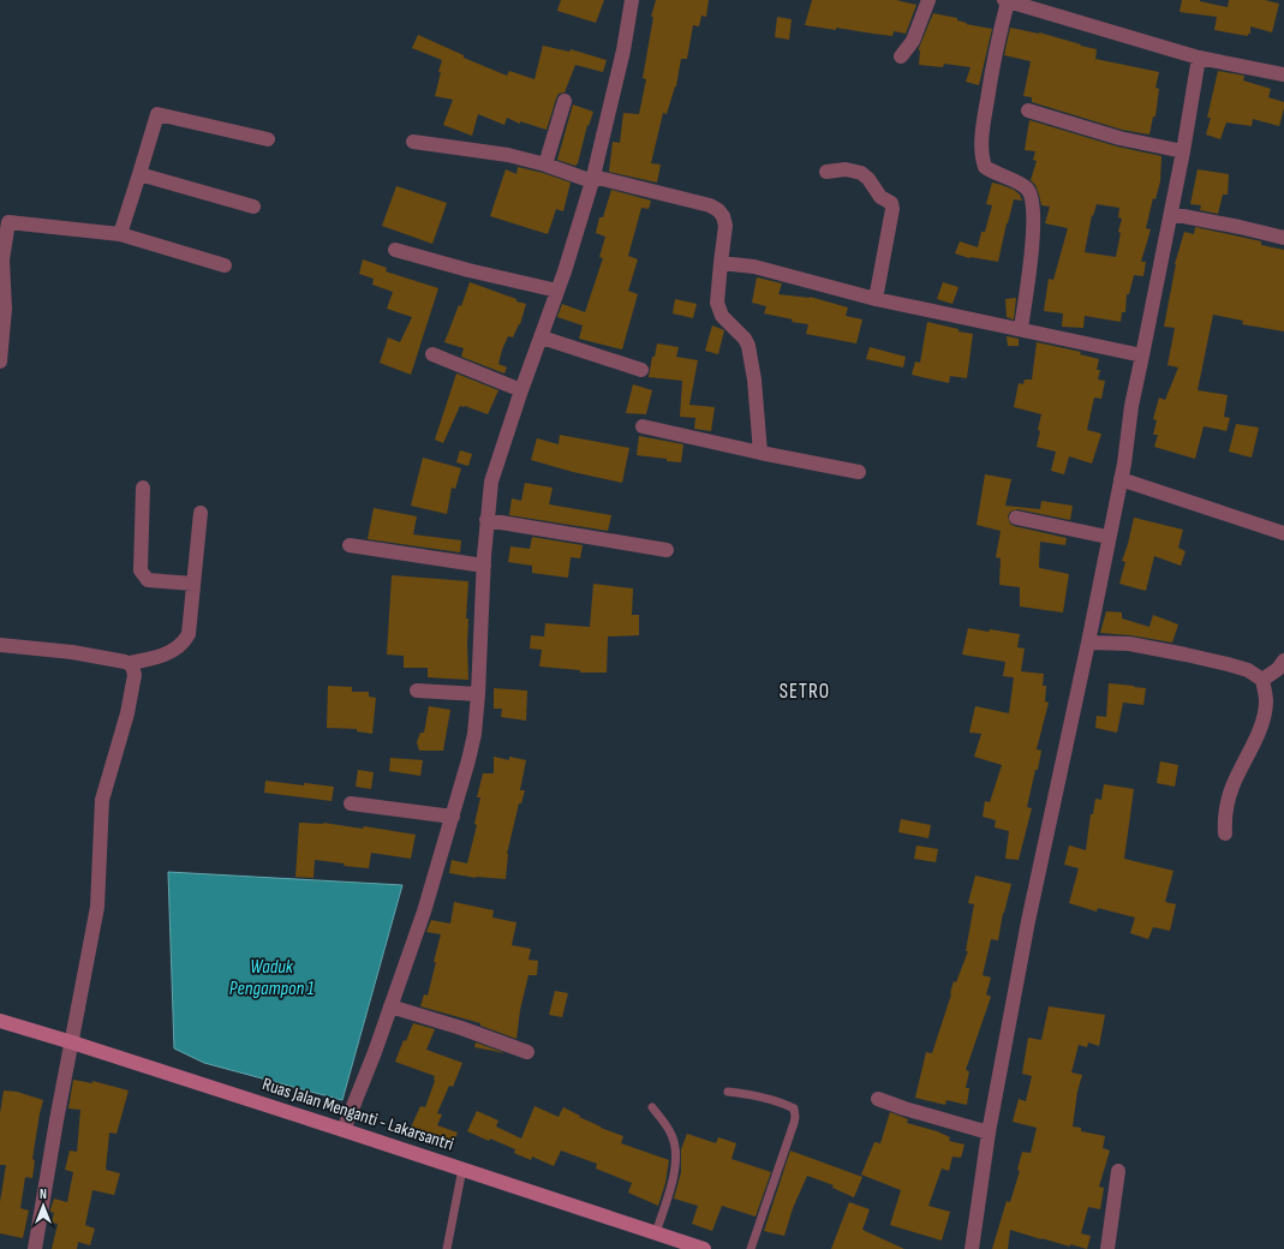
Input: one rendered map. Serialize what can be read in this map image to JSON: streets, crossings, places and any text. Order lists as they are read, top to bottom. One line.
{"streets":{"main road":["Ruas Jalan Menganti - Lakarsantri"]},"districts":["SETRO"],"water":["Waduk Pengampon 1"],"north":"top"}
